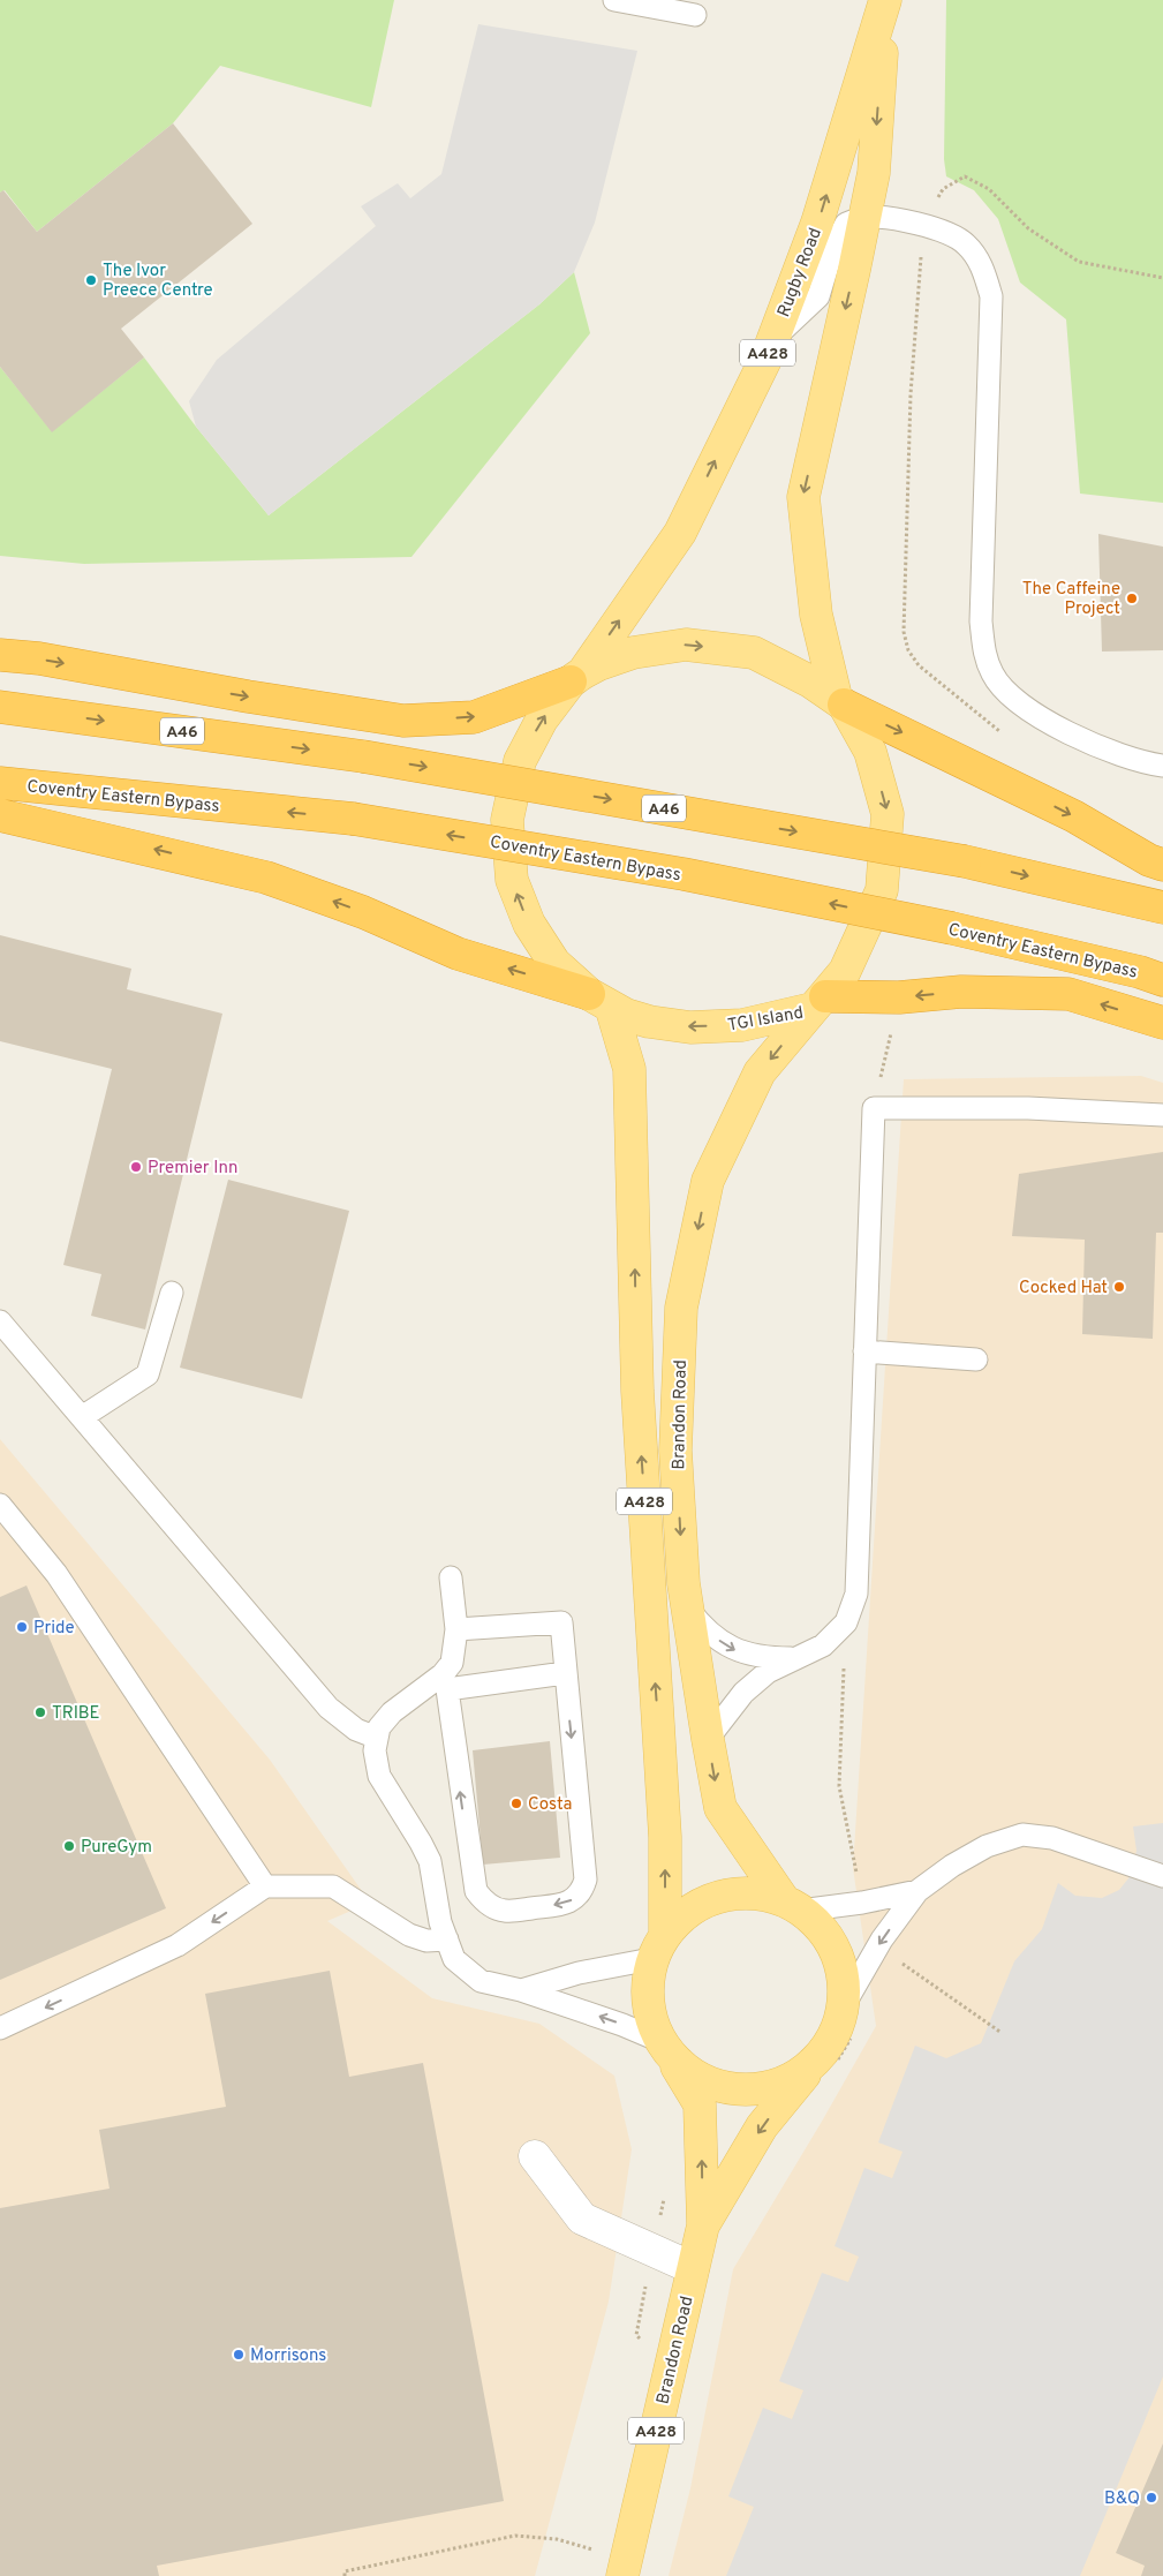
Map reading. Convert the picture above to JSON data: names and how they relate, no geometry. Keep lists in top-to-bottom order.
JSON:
{
  "streets": {
    "highway": ["A46", "Coventry Eastern Bypass"],
    "main road": [
      "Rugby Road",
      "A428",
      "TGI Island",
      "Brandon Road"
    ]
  },
  "crossings": [
    ["Rugby Road", "TGI Island"],
    ["TGI Island", "Brandon Road"]
  ],
  "places": [
    "The Ivor Preece Centre",
    "The Caffeine Project",
    "Premier Inn",
    "Cocked Hat",
    "Pride",
    "TRIBE",
    "Costa",
    "PureGym",
    "Morrisons",
    "B&Q"
  ]
}
